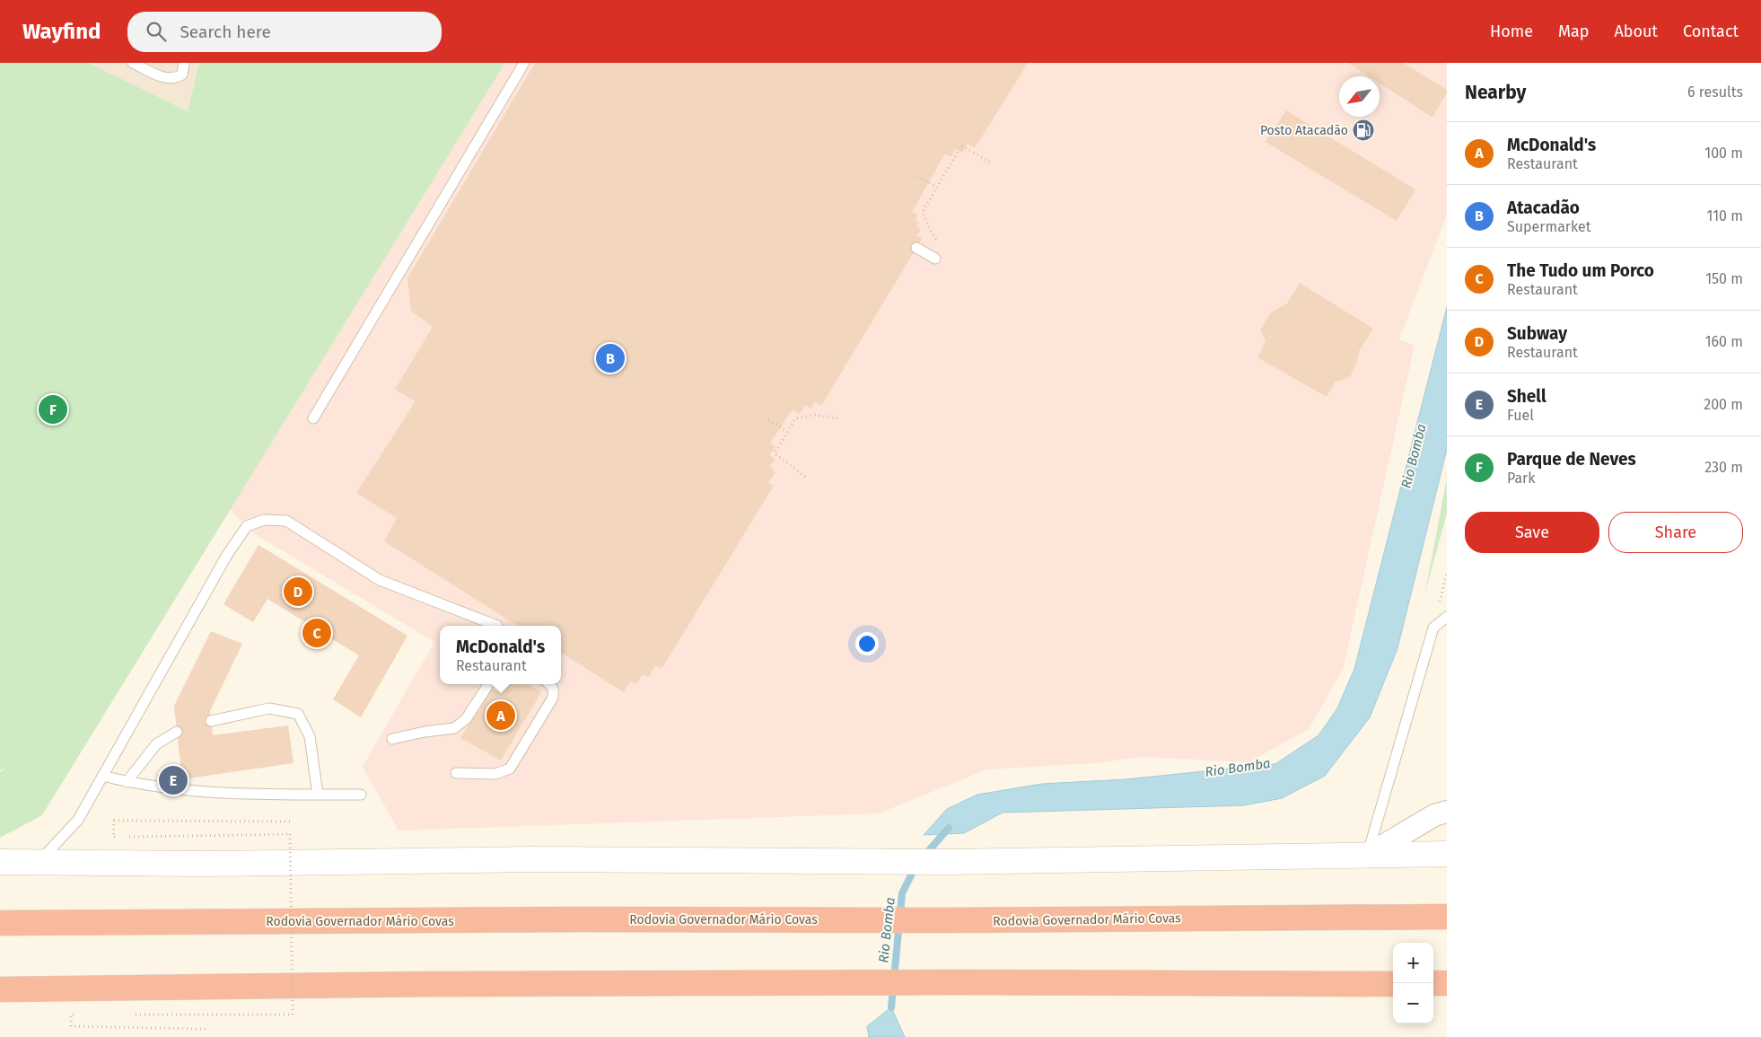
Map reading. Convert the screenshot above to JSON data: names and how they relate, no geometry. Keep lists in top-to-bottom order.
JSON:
{
  "streets": {
    "highway": ["Rodovia Governador Mário Covas"]
  },
  "water": ["Rio Bomba"],
  "places": {
    "fuel station": ["Posto Atacadão"]
  },
  "north": "bottom left",
  "page": {
    "header": "Wayfind",
    "search": "Search here",
    "nav": [
      "Home",
      "Map",
      "About",
      "Contact"
    ],
    "heading": ["Nearby", "6 results"],
    "list": [
      {
        "mark": "A",
        "name": "McDonald's",
        "note": "Restaurant",
        "value": "100 m"
      },
      {
        "mark": "B",
        "name": "Atacadão",
        "note": "Supermarket",
        "value": "110 m"
      },
      {
        "mark": "C",
        "name": "The Tudo um Porco",
        "note": "Restaurant",
        "value": "150 m"
      },
      {
        "mark": "D",
        "name": "Subway",
        "note": "Restaurant",
        "value": "160 m"
      },
      {
        "mark": "E",
        "name": "Shell",
        "note": "Fuel",
        "value": "200 m"
      },
      {
        "mark": "F",
        "name": "Parque de Neves",
        "note": "Park",
        "value": "230 m"
      }
    ],
    "pins": [
      "B",
      "F",
      "D",
      "C",
      "A",
      "E"
    ],
    "buttons": ["Save", "Share"],
    "popup": ["McDonald's", "Restaurant"],
    "map_buttons": ["+", "−"]
  }
}
